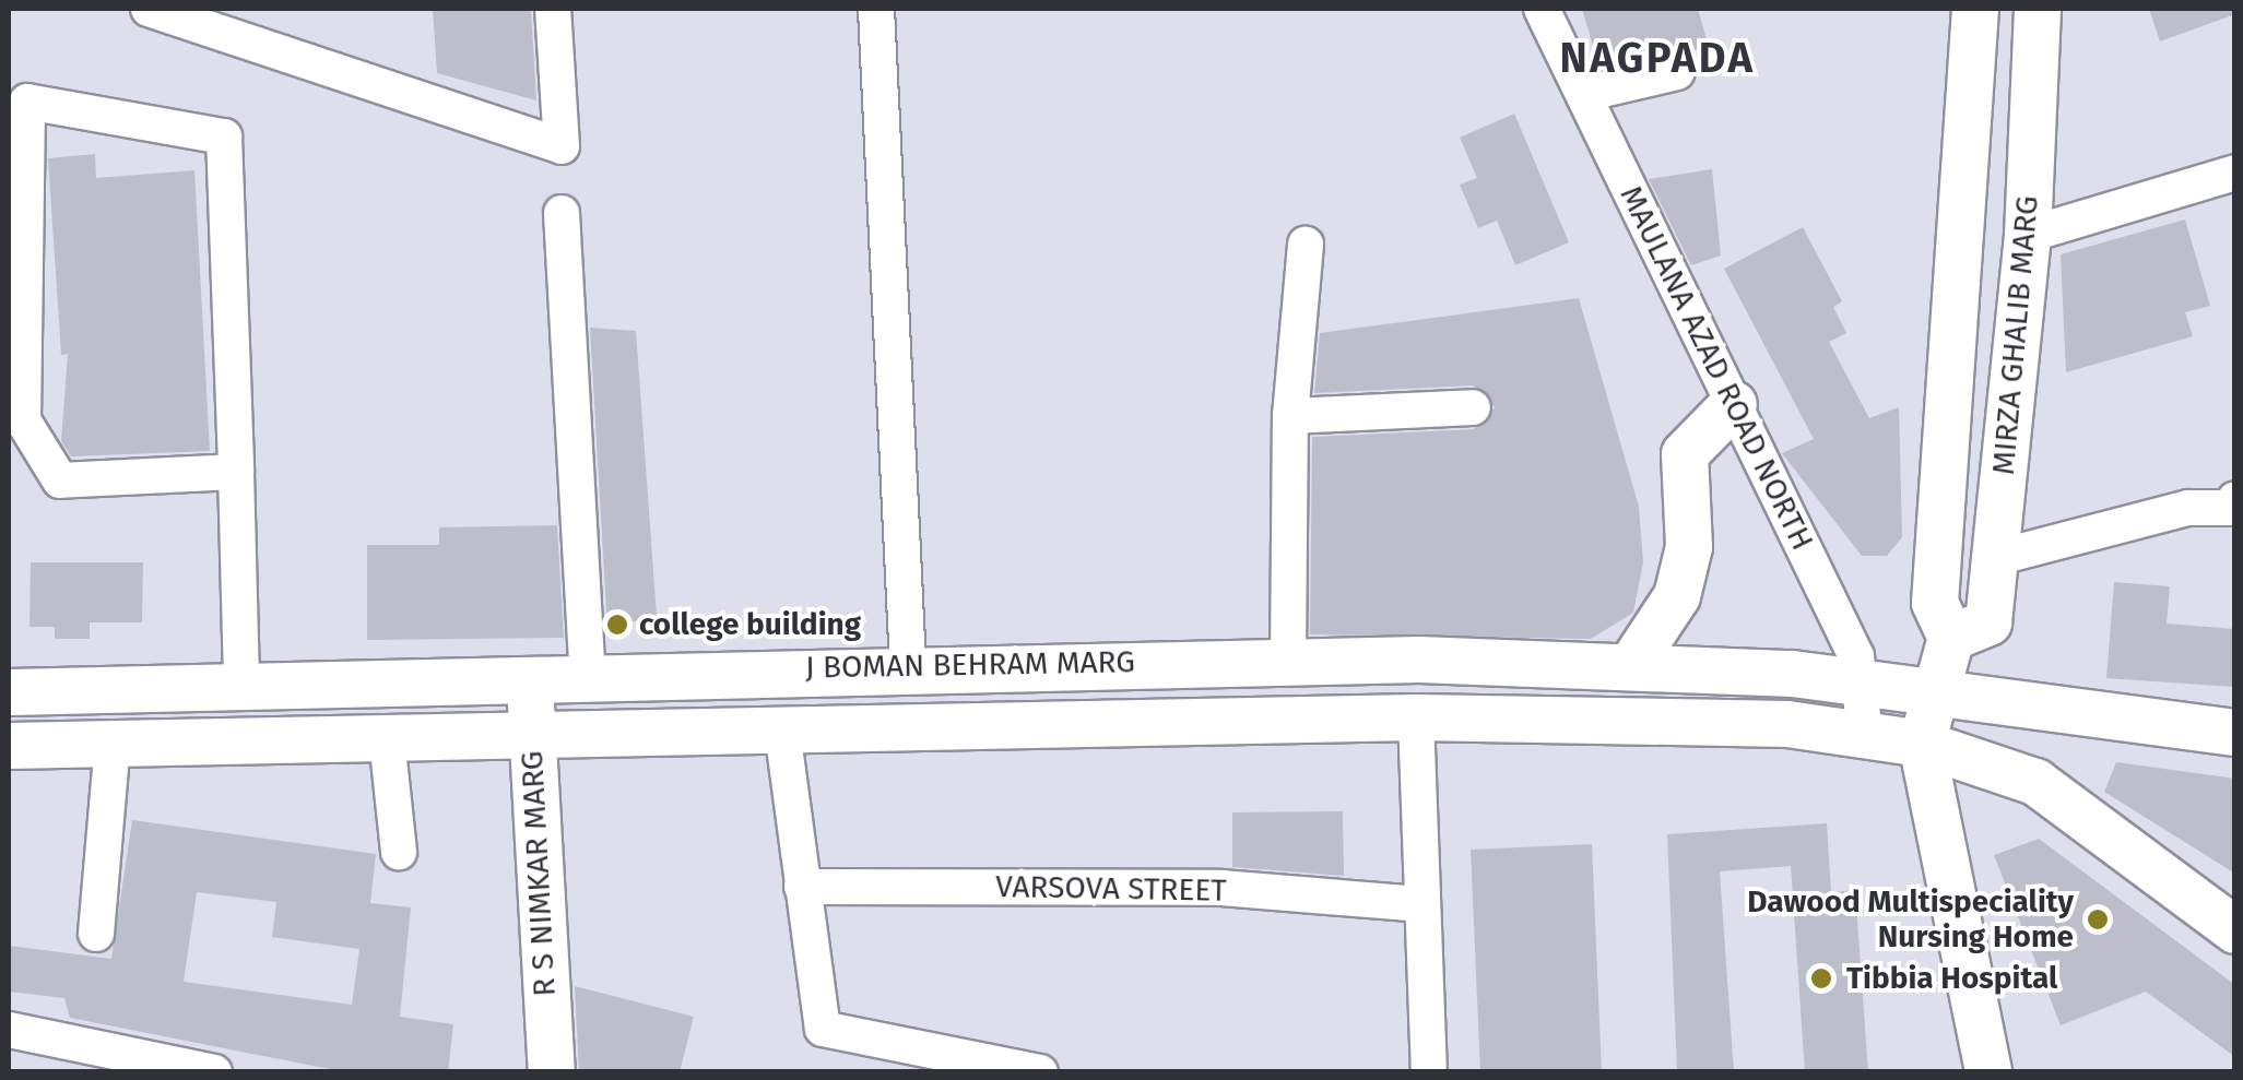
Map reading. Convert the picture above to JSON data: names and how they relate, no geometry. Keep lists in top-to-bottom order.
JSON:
{
  "streets": {
    "main road": ["MIRZA GHALIB MARG", "J BOMAN BEHRAM MARG", "R S NIMKAR MARG"],
    "street": ["MAULANA AZAD ROAD NORTH", "VARSOVA STREET"]
  },
  "crossings": [
    ["MAULANA AZAD ROAD NORTH", "J BOMAN BEHRAM MARG"],
    ["J BOMAN BEHRAM MARG", "R S NIMKAR MARG"]
  ],
  "districts": ["NAGPADA"],
  "places": ["college building", "Dawood Multispeciality Nursing Home", "Tibbia Hospital"]
}
